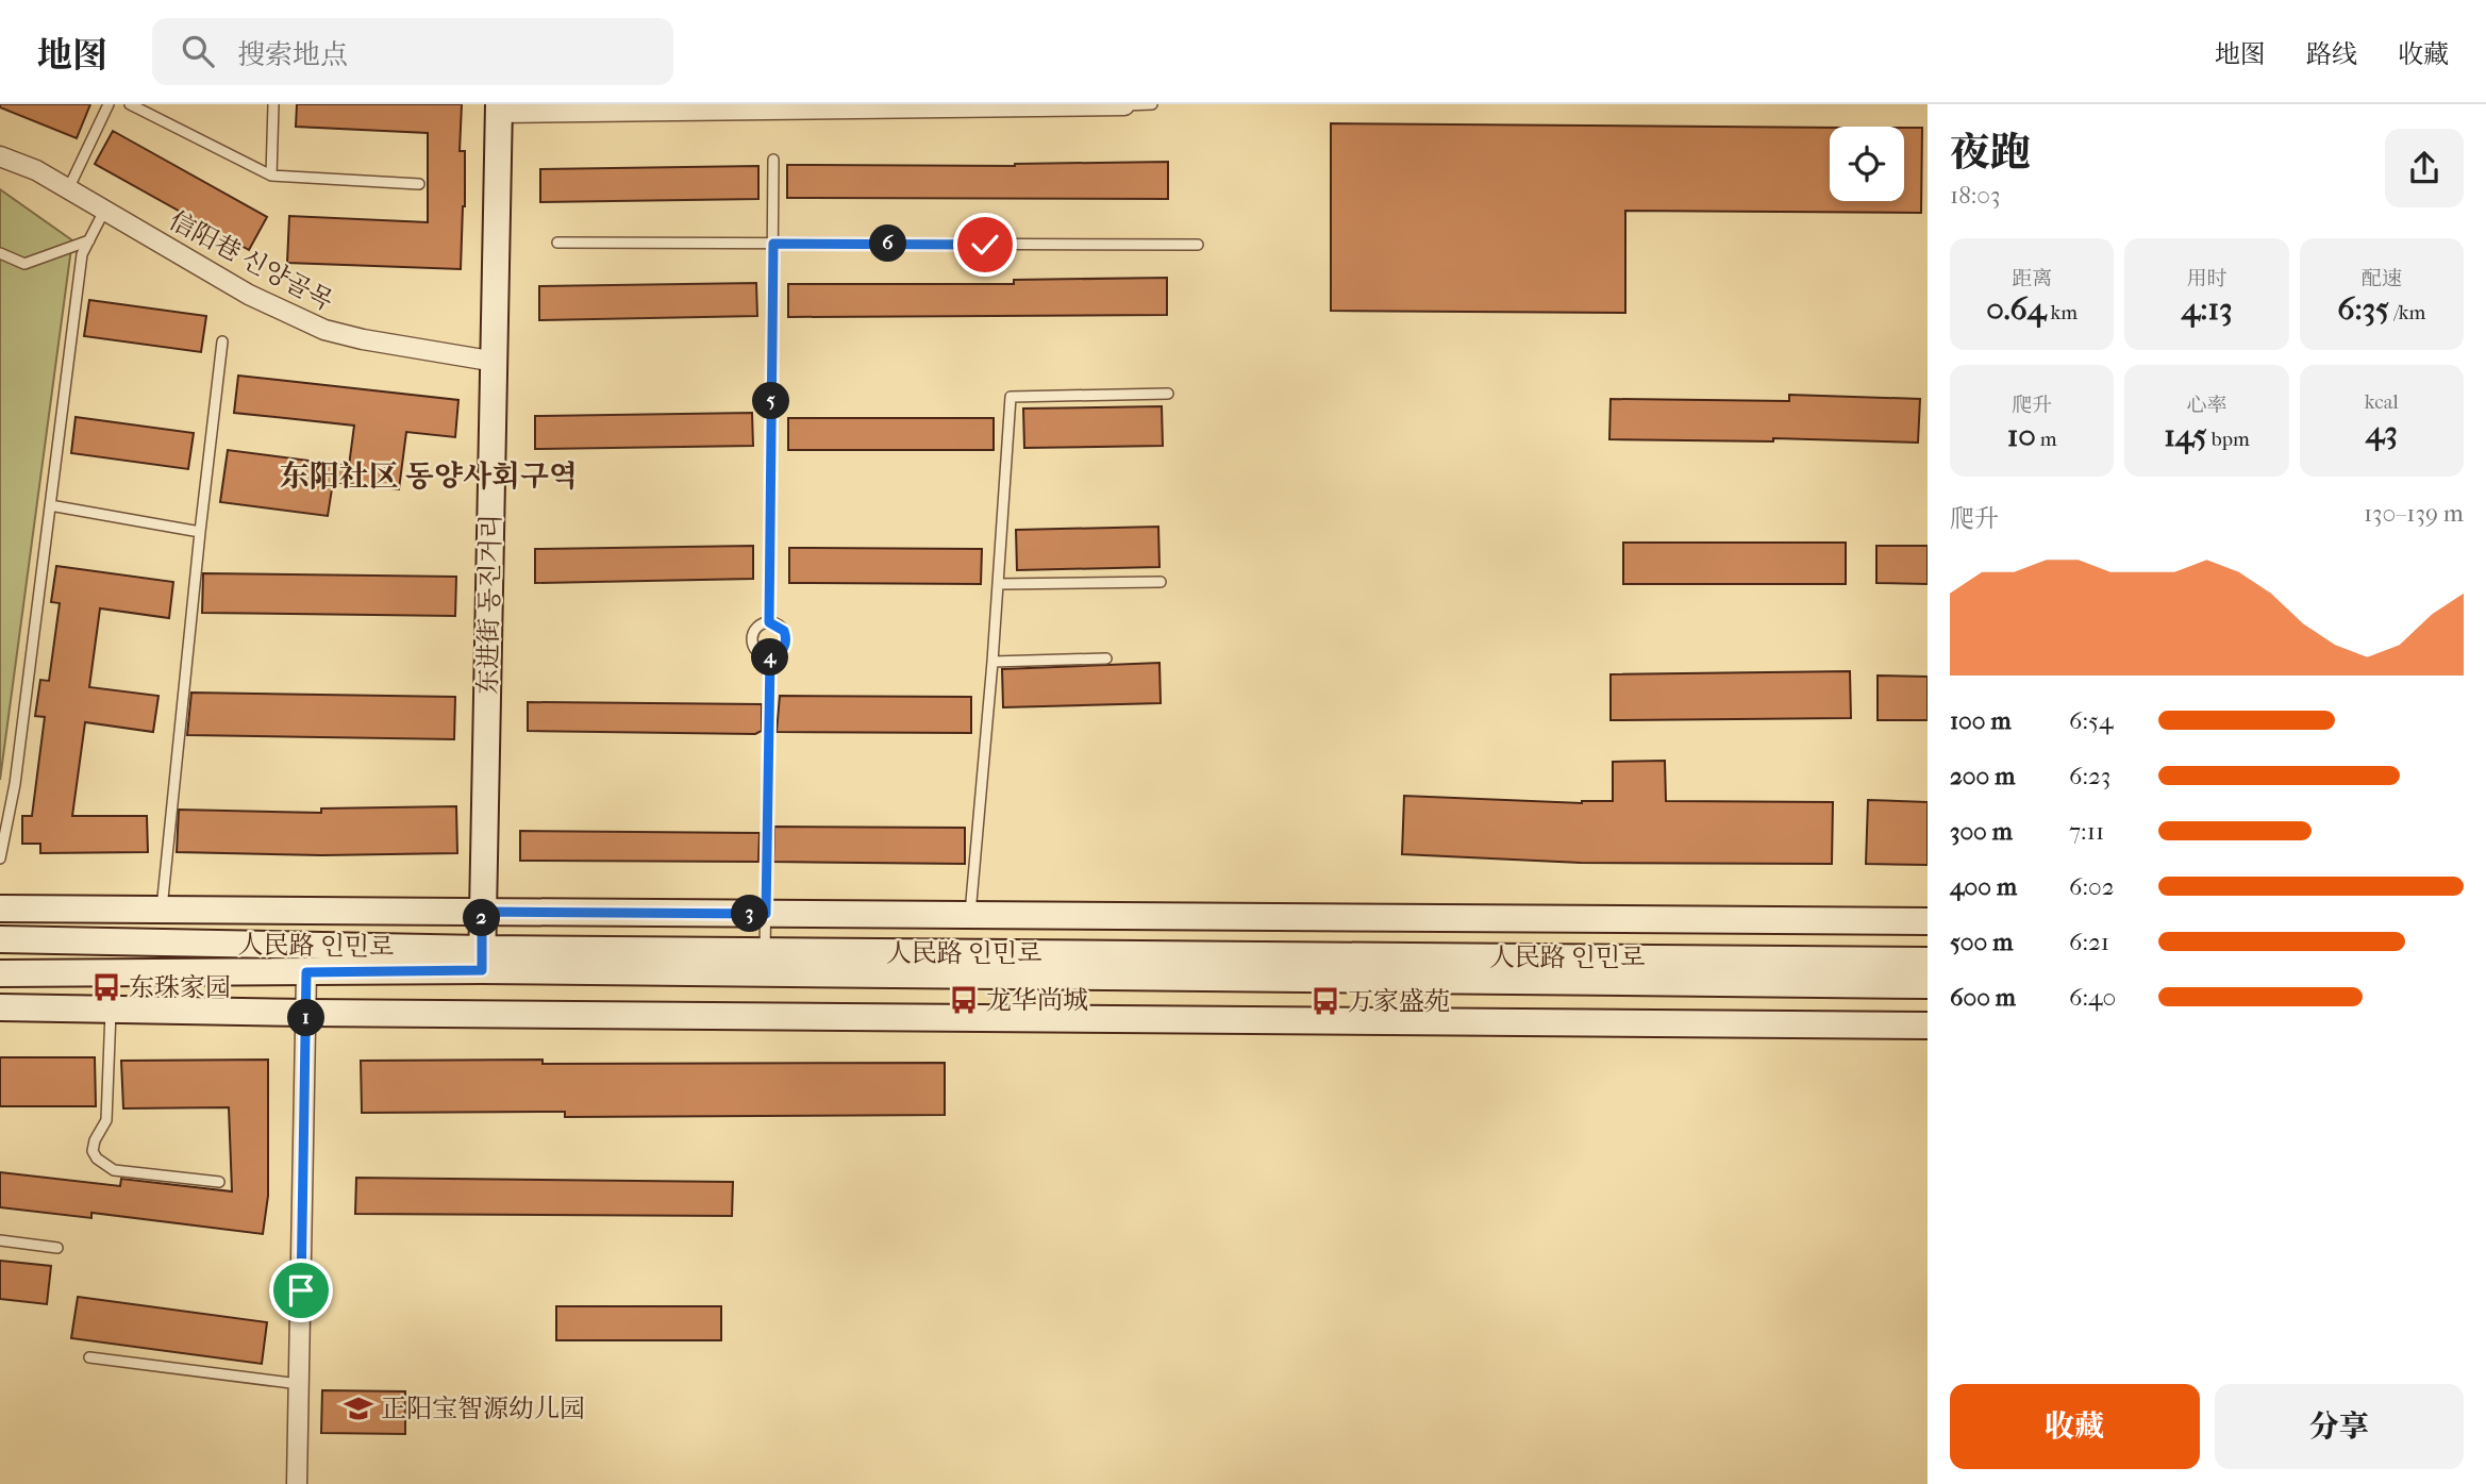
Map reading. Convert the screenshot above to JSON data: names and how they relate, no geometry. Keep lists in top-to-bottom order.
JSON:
{
  "streets": {
    "street": ["信阳巷 신양골목", "东进街 동진거리", "人民路 인민로"]
  },
  "crossings": [
    ["信阳巷 신양골목", "东进街 동진거리"],
    ["东进街 동진거리", "人民路 인민로"]
  ],
  "districts": ["东阳社区 동양사회구역"],
  "places": {
    "bus stop": ["东珠家园", "龙华尚城", "万家盛苑"],
    "school or university": ["正阳宝智源幼儿园"]
  },
  "page": {
    "header": "地图",
    "search": "搜索地点",
    "nav": ["地图", "路线", "收藏"],
    "heading": ["夜跑", "18:03"],
    "pins": [
      "6",
      "5",
      "4",
      "3",
      "2",
      "1"
    ],
    "stats": [
      ["距离", "0.64 km"],
      ["用时", "4:13"],
      ["配速", "6:35 /km"],
      ["爬升", "10 m"],
      ["心率", "145 bpm"],
      ["kcal", "43"]
    ],
    "chart": ["爬升", "130–139 m"],
    "list": [
      {
        "name": "100 m",
        "note": "6:54"
      },
      {
        "name": "200 m",
        "note": "6:23"
      },
      {
        "name": "300 m",
        "note": "7:11"
      },
      {
        "name": "400 m",
        "note": "6:02"
      },
      {
        "name": "500 m",
        "note": "6:21"
      },
      {
        "name": "600 m",
        "note": "6:40"
      }
    ],
    "buttons": ["收藏", "分享"]
  }
}
